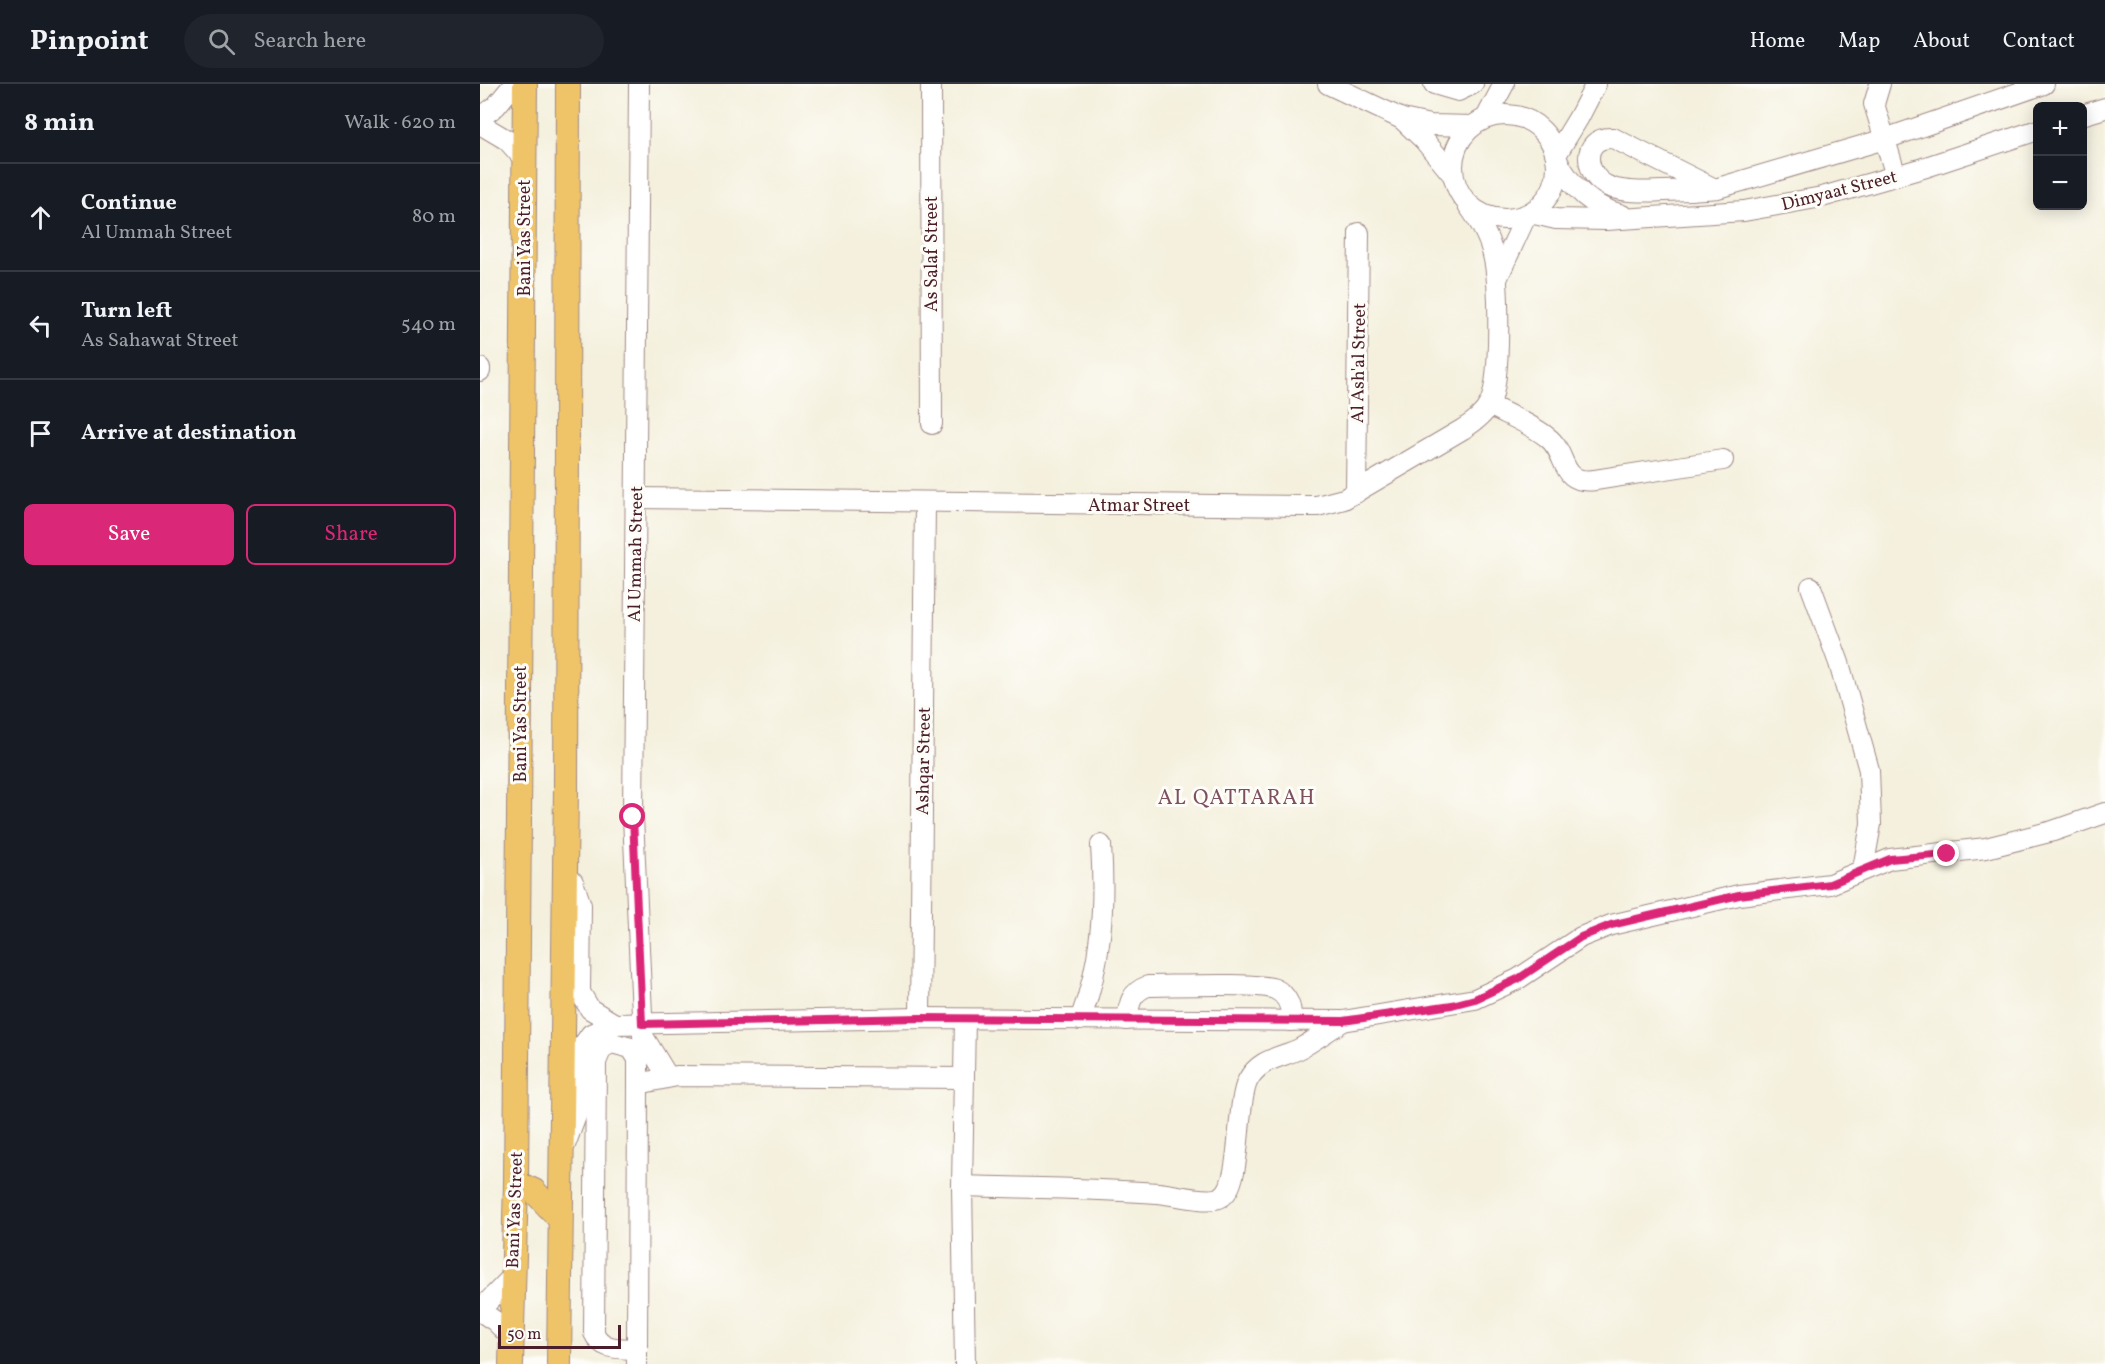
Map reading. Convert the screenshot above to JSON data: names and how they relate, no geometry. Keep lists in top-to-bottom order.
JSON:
{
  "streets": {
    "main road": ["Bani Yas Street"],
    "street": [
      "Dimyaat Street",
      "As Salaf Street",
      "Al Ash'al Street",
      "Atmar Street",
      "Al Ummah Street",
      "Ashqar Street"
    ]
  },
  "crossings": [
    ["Al Ash'al Street", "Atmar Street"],
    ["Atmar Street", "Al Ummah Street"],
    ["Atmar Street", "Ashqar Street"]
  ],
  "districts": ["AL QATTARAH"],
  "scale_bar": "50 m",
  "page": {
    "header": "Pinpoint",
    "search": "Search here",
    "nav": [
      "Home",
      "Map",
      "About",
      "Contact"
    ],
    "heading": ["8 min", "Walk · 620 m"],
    "map_buttons": ["+", "−"],
    "list": [
      ["Continue", "Al Ummah Street", "80 m"],
      ["Turn left", "As Sahawat Street", "540 m"],
      "Arrive at destination"
    ],
    "buttons": ["Save", "Share"],
    "scale": "50 m"
  }
}
